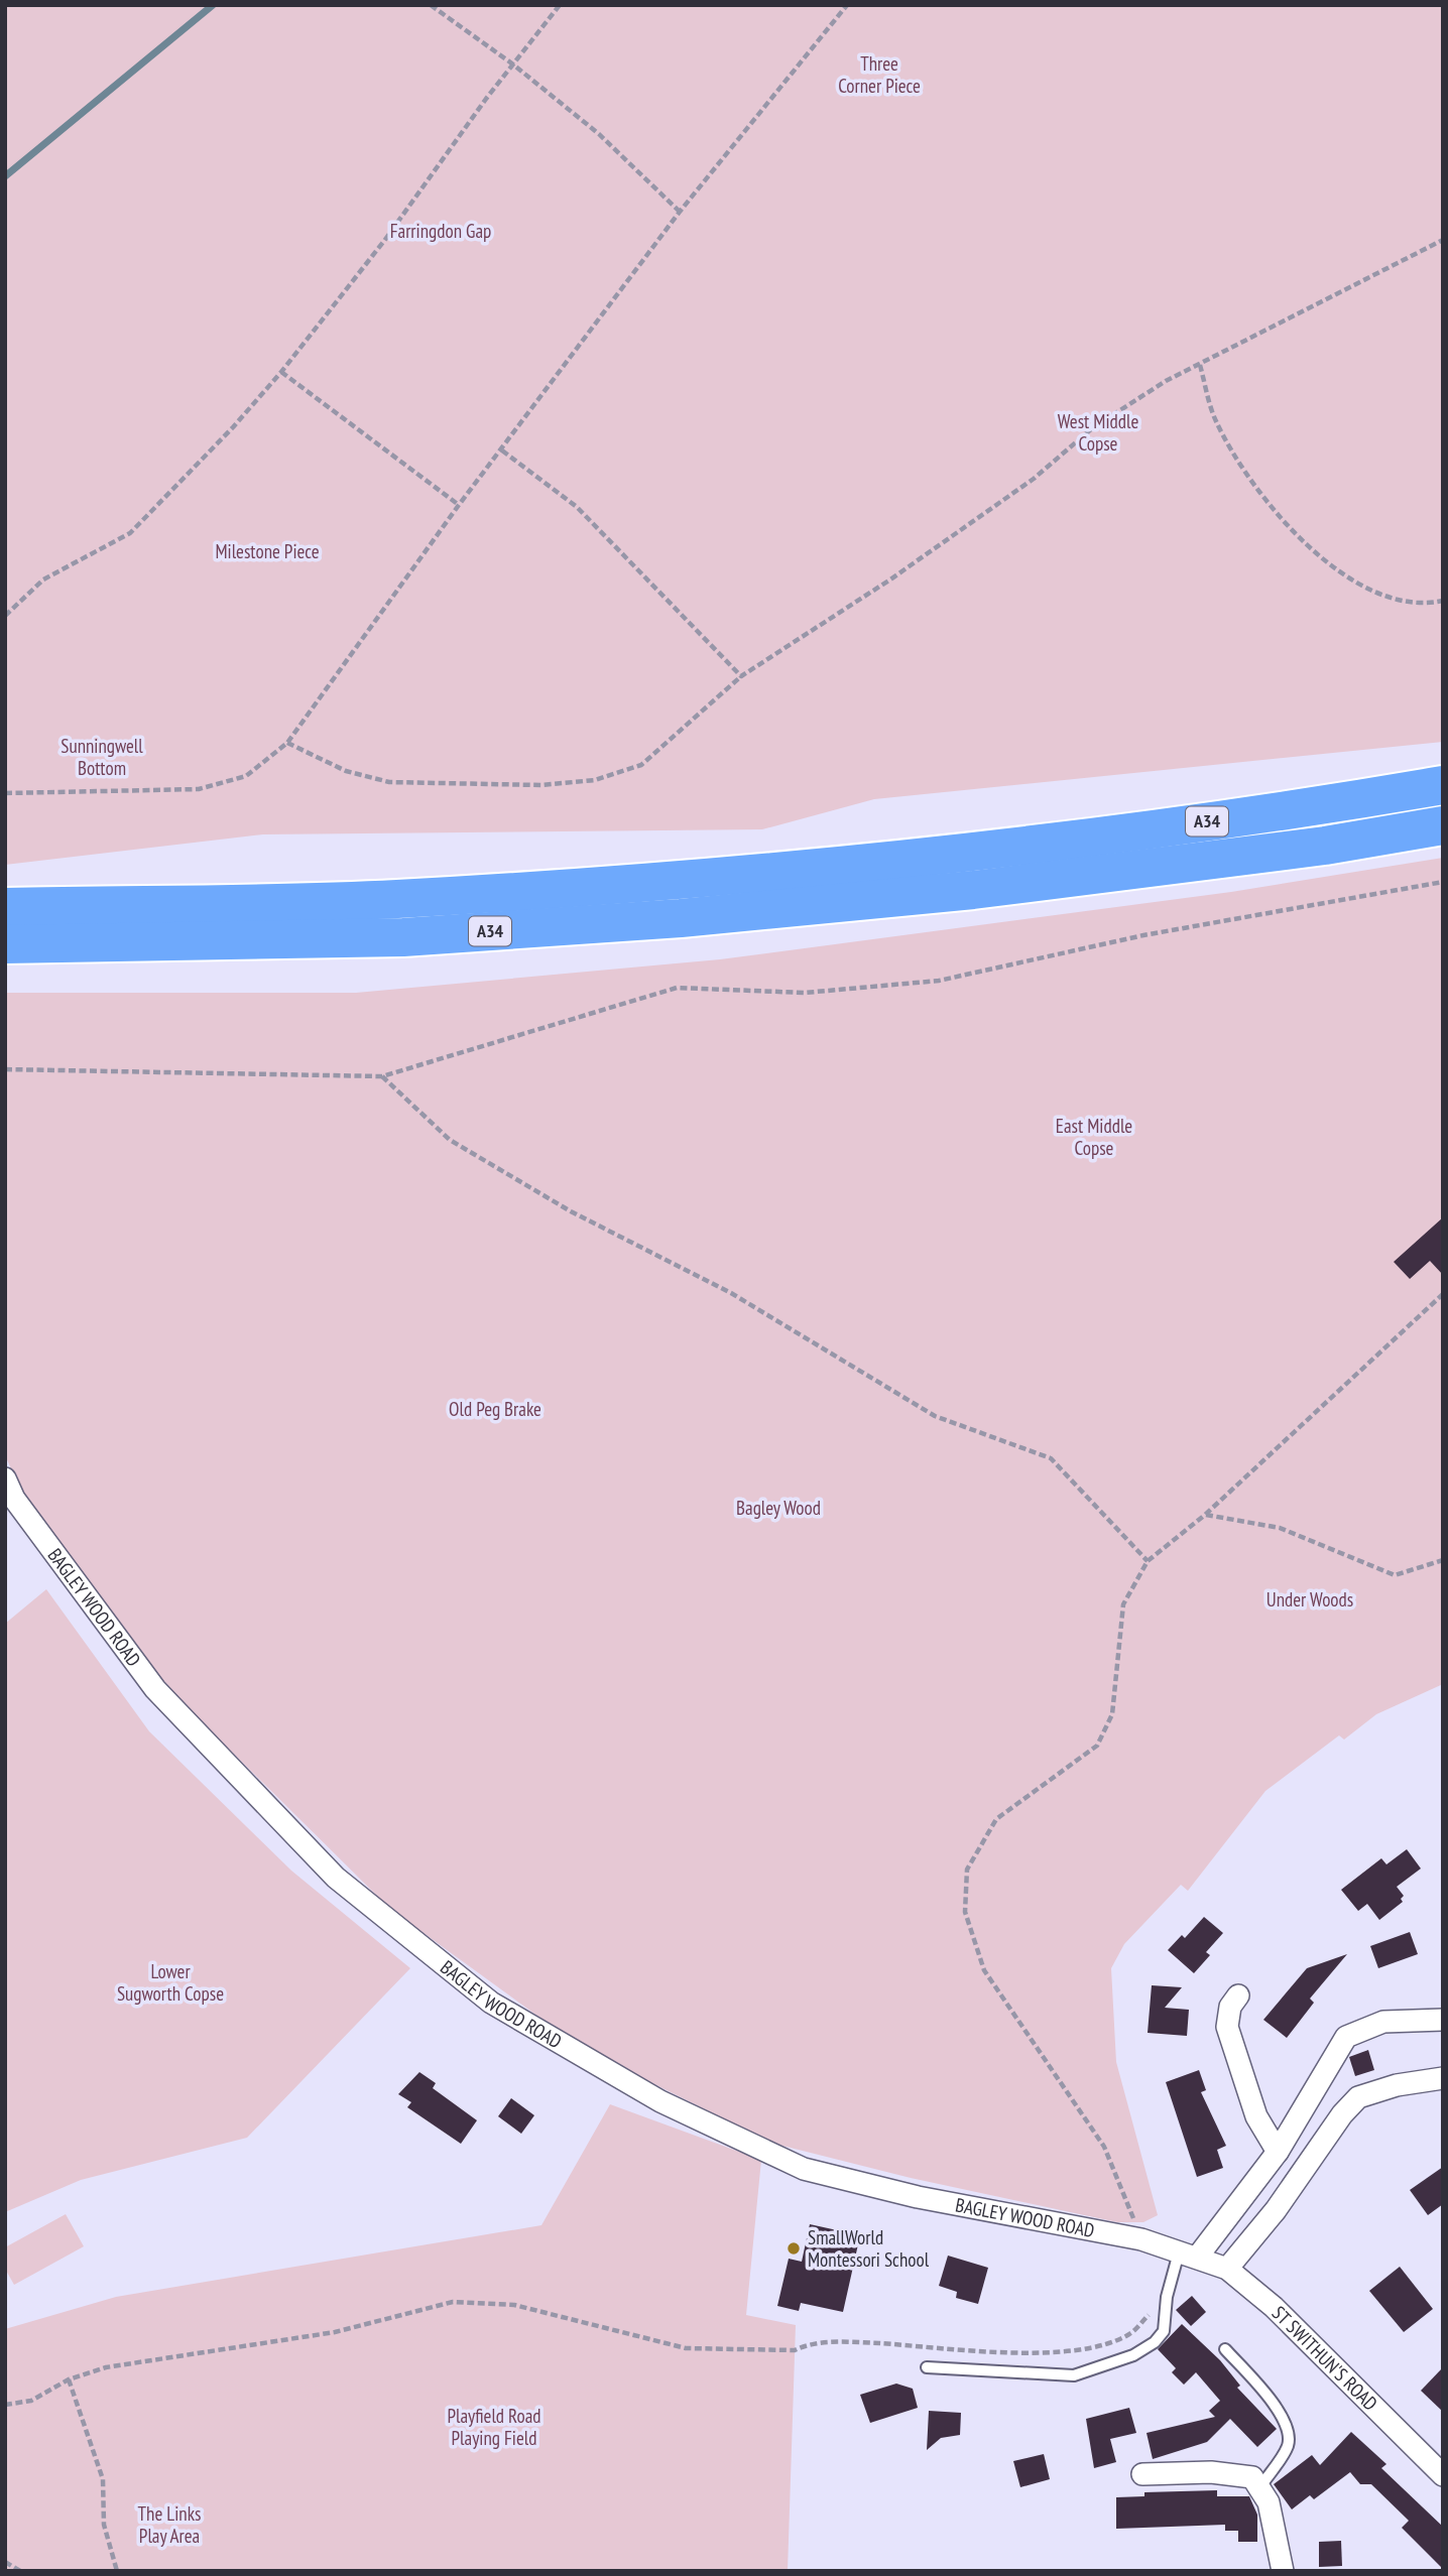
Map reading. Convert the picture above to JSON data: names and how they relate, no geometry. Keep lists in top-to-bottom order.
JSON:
{
  "streets": {
    "highway": ["A34"],
    "street": ["BAGLEY WOOD ROAD", "ST SWITHUN'S ROAD"]
  },
  "crossings": [
    ["BAGLEY WOOD ROAD", "ST SWITHUN'S ROAD"]
  ],
  "parks": [
    "Three Corner Piece",
    "Farringdon Gap",
    "West Middle Copse",
    "Milestone Piece",
    "Sunningwell Bottom",
    "East Middle Copse",
    "Old Peg Brake",
    "Bagley Wood",
    "Under Woods",
    "Lower Sugworth Copse",
    "Playfield Road Playing Field",
    "The Links Play Area"
  ],
  "places": ["SmallWorld Montessori School"]
}
